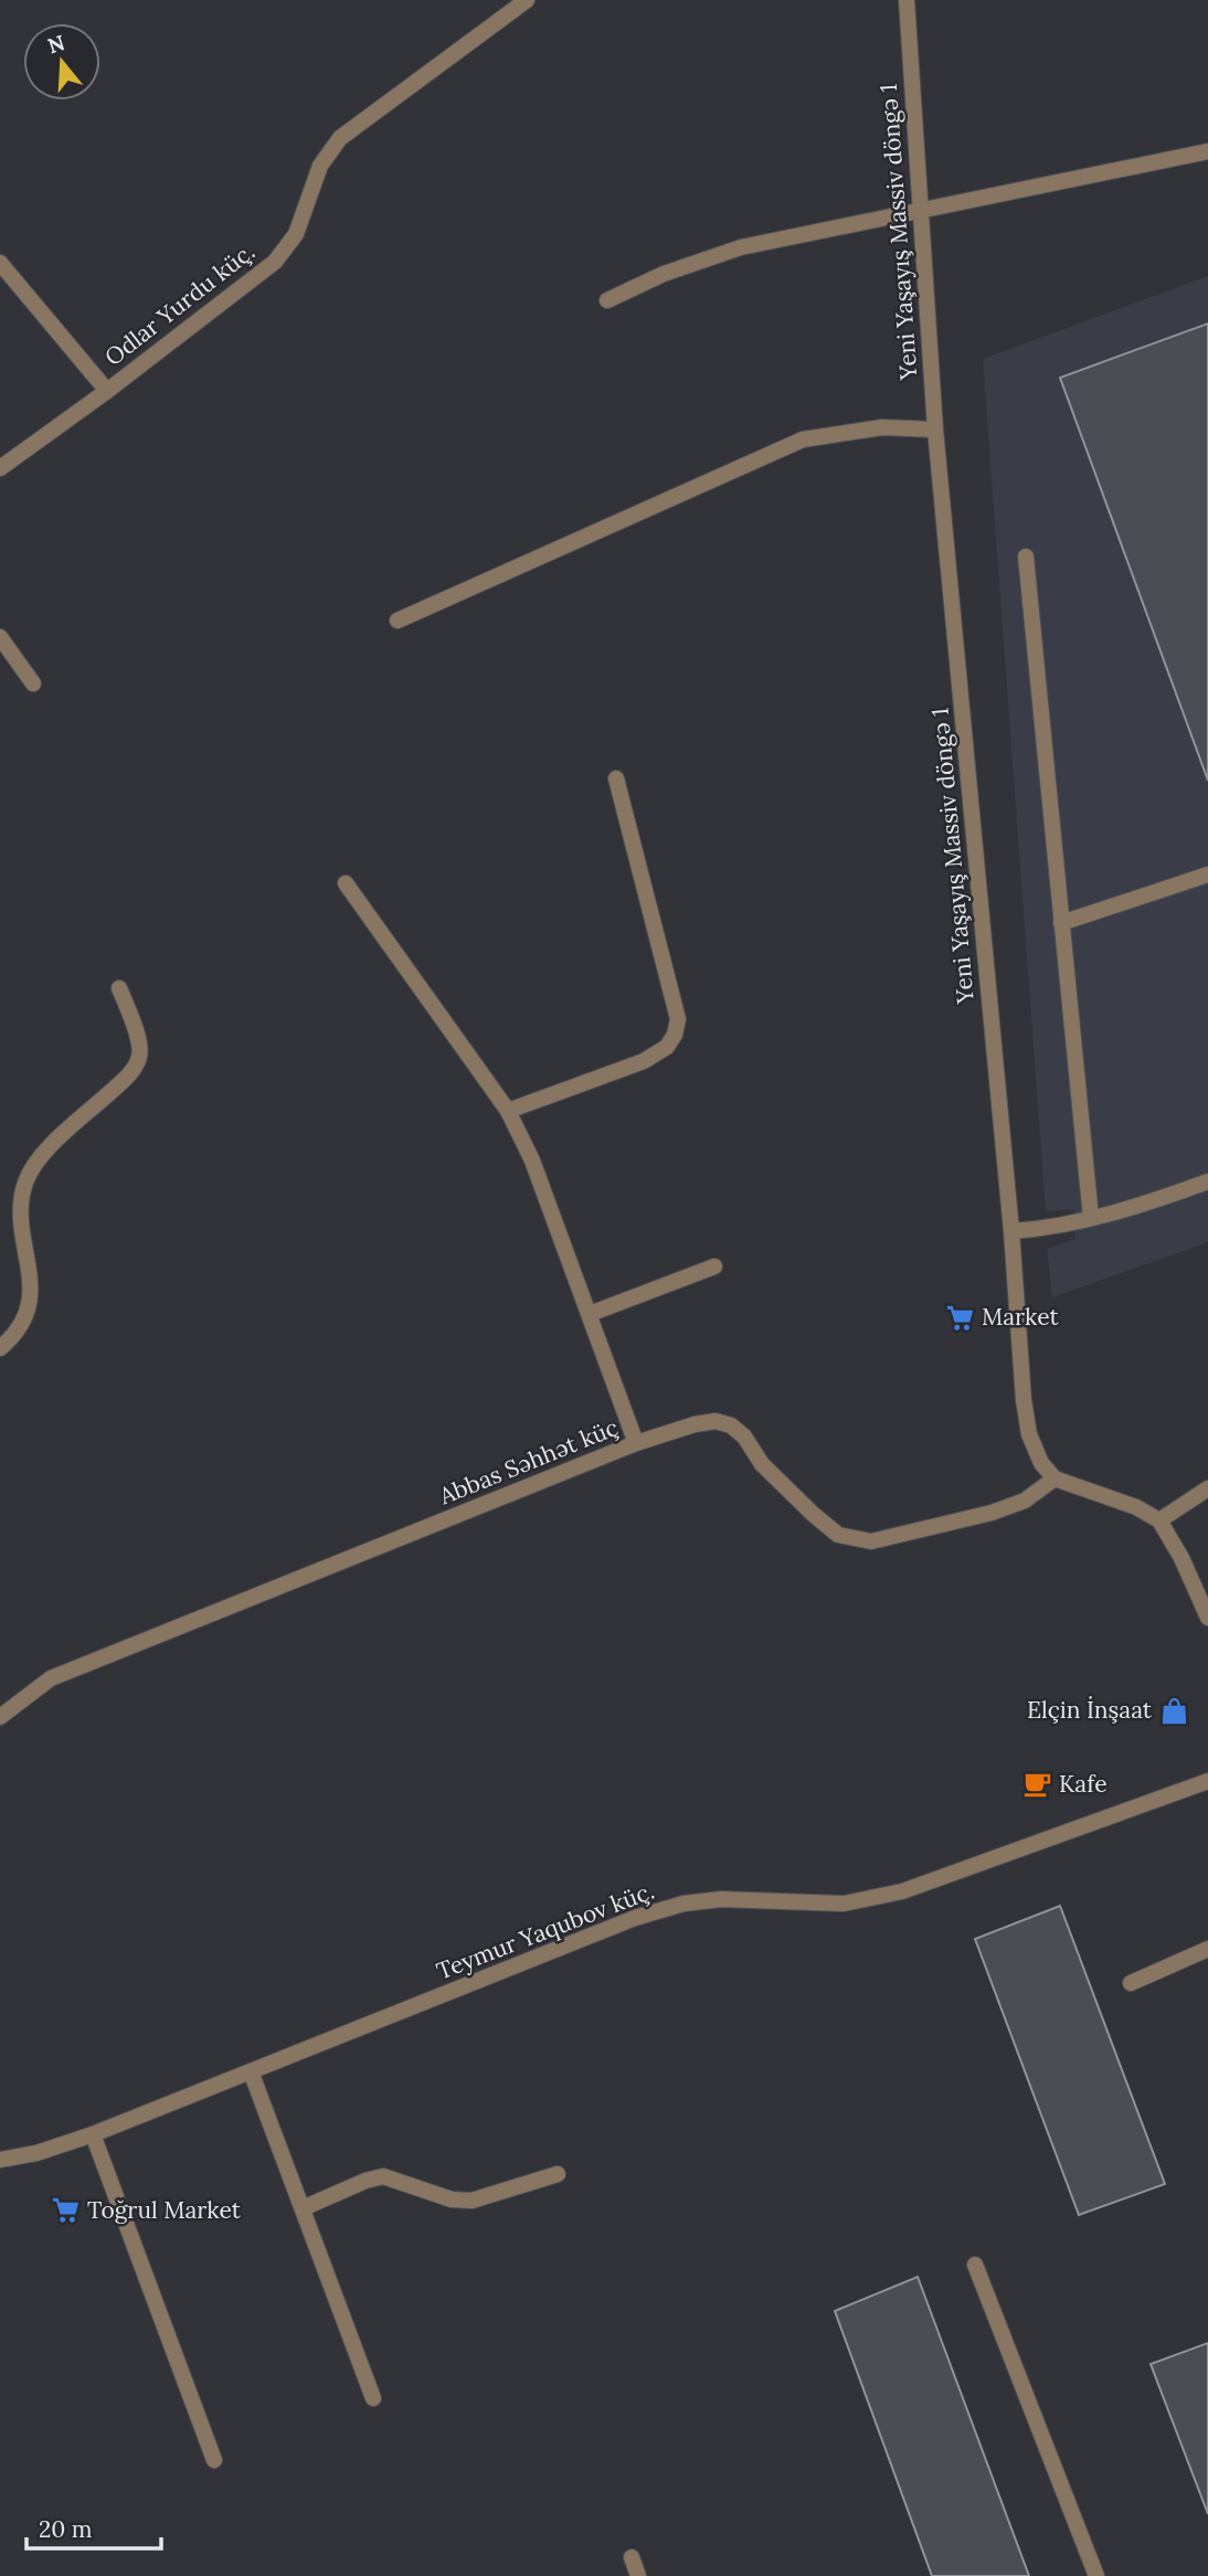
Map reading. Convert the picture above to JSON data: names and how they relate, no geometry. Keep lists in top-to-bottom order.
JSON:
{
  "streets": {
    "street": [
      "Yeni Yaşayış Massiv döngə 1",
      "Odlar Yurdu küç.",
      "Abbas Səhhət küç",
      "Teymur Yaqubov küç."
    ]
  },
  "crossings": [
    ["Yeni Yaşayış Massiv döngə 1", "Abbas Səhhət küç"]
  ],
  "places": {
    "supermarket": ["Market", "Toğrul Market"],
    "shop": ["Elçin İnşaat"],
    "cafe": ["Kafe"]
  },
  "scale_bar": "20 m",
  "north": "top"
}
